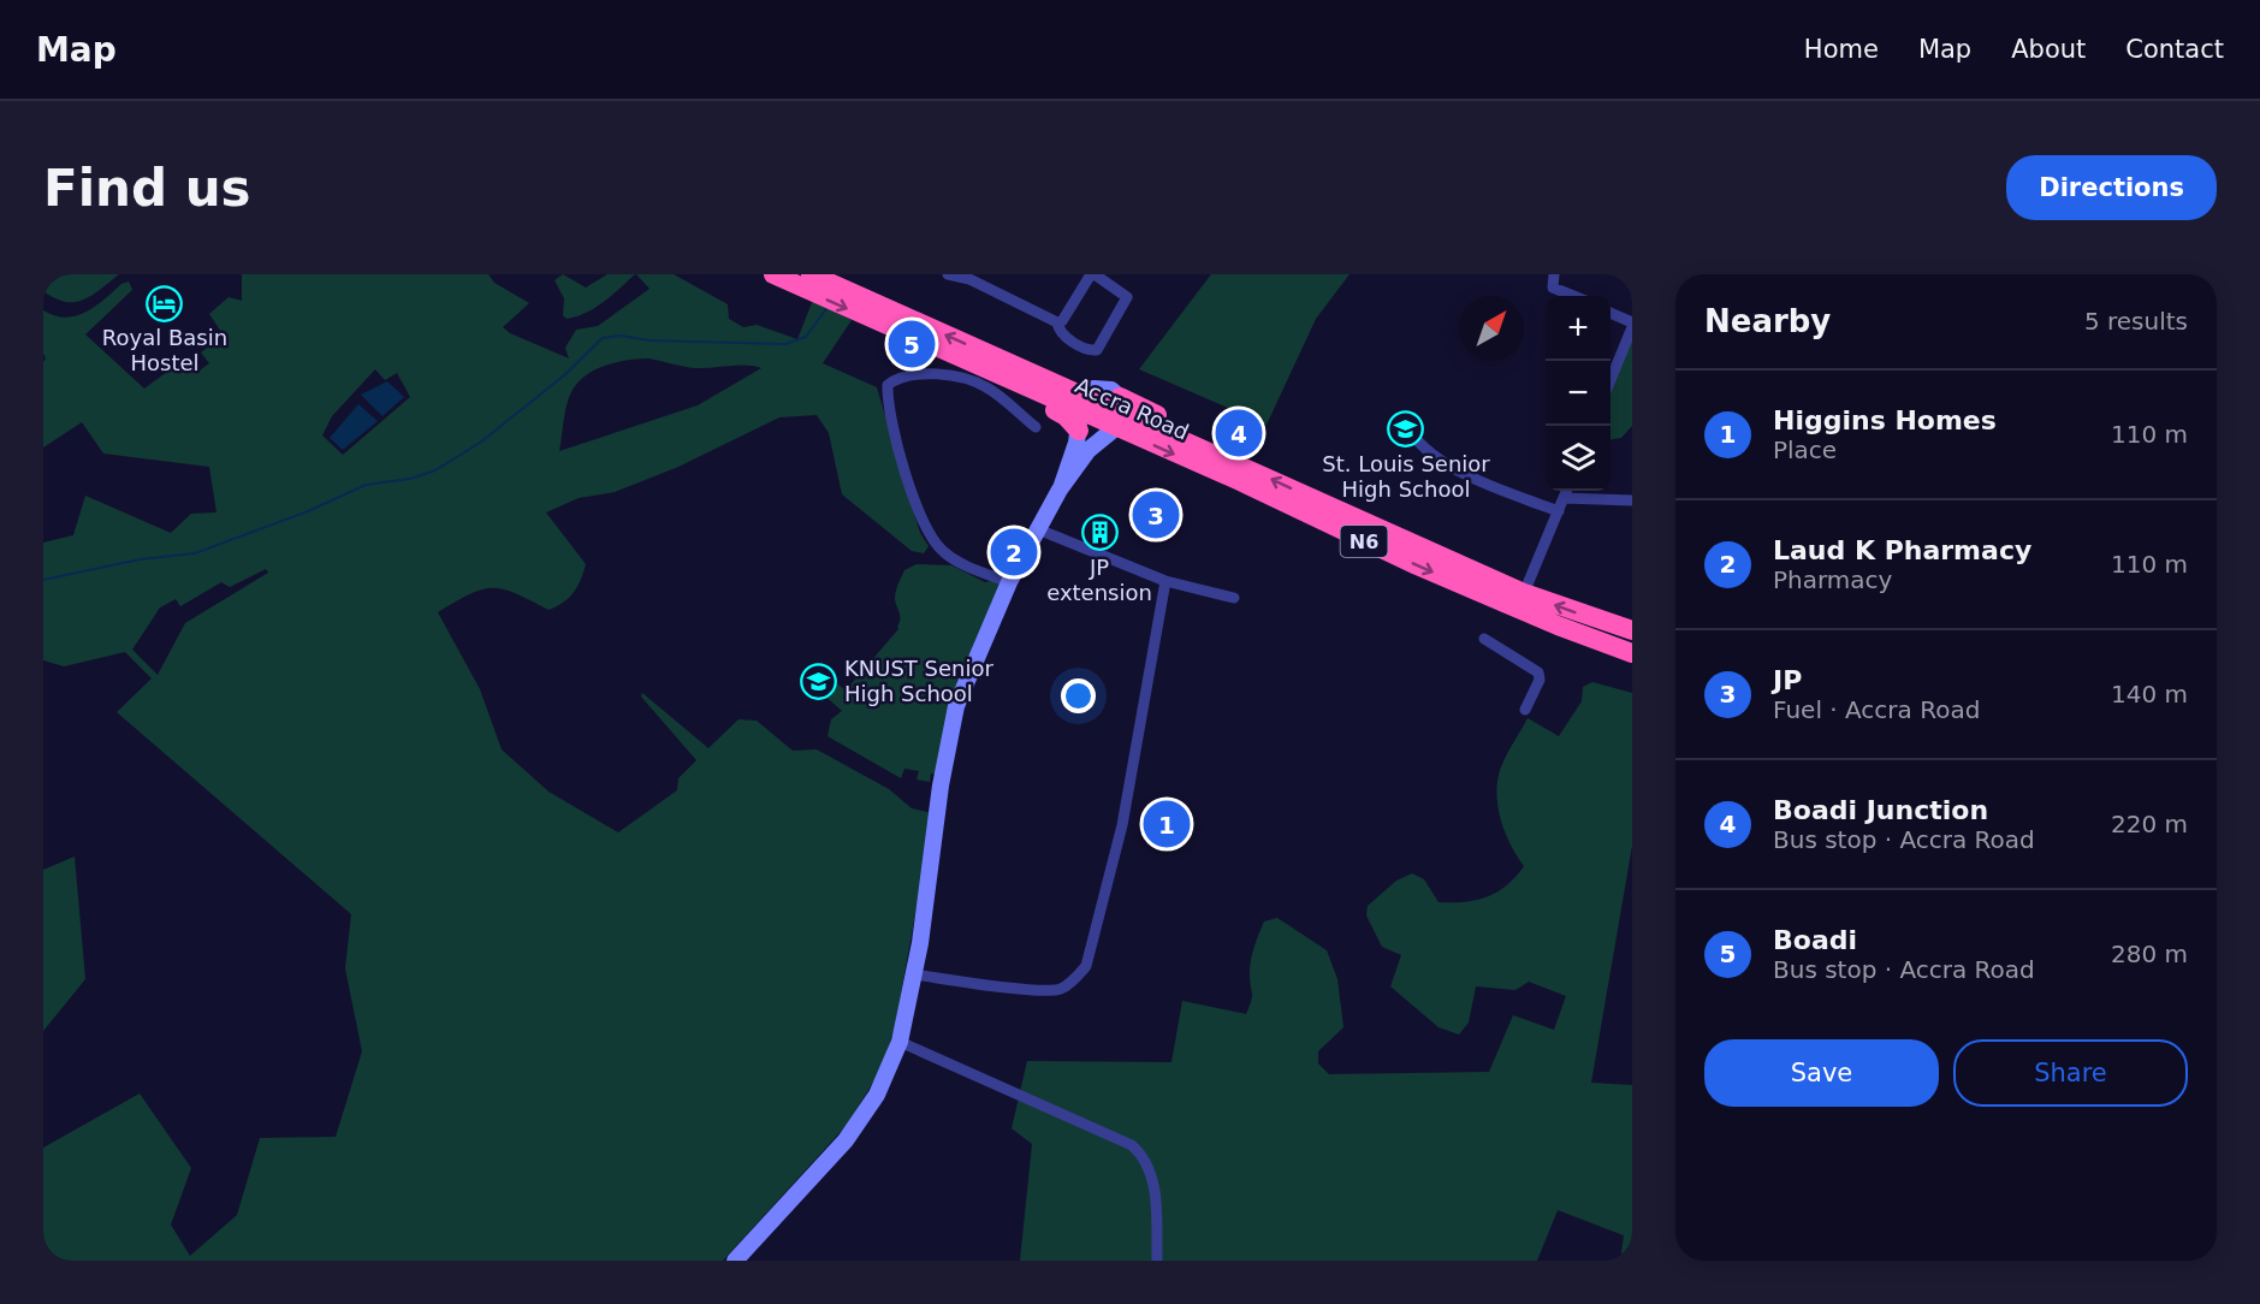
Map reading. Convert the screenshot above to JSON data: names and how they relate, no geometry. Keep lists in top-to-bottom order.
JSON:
{
  "streets": {
    "highway": ["Accra Road", "N6"]
  },
  "places": {
    "hotel": ["Royal Basin Hostel"],
    "school or university": ["St. Louis Senior High School", "KNUST Senior High School"],
    "building": ["JP extension"]
  },
  "north": "top right",
  "page": {
    "header": "Map",
    "nav": [
      "Home",
      "Map",
      "About",
      "Contact"
    ],
    "buttons": [
      "Directions",
      ["Save", "Share"]
    ],
    "title": "Find us",
    "heading": ["Nearby", "5 results"],
    "map_buttons": ["+", "−"],
    "pins": [
      "5",
      "4",
      "3",
      "2",
      "1"
    ],
    "list": [
      {
        "mark": "1",
        "name": "Higgins Homes",
        "note": "Place",
        "value": "110 m"
      },
      {
        "mark": "2",
        "name": "Laud K Pharmacy",
        "note": "Pharmacy",
        "value": "110 m"
      },
      {
        "mark": "3",
        "name": "JP",
        "note": "Fuel · Accra Road",
        "value": "140 m"
      },
      {
        "mark": "4",
        "name": "Boadi Junction",
        "note": "Bus stop · Accra Road",
        "value": "220 m"
      },
      {
        "mark": "5",
        "name": "Boadi",
        "note": "Bus stop · Accra Road",
        "value": "280 m"
      }
    ]
  }
}
